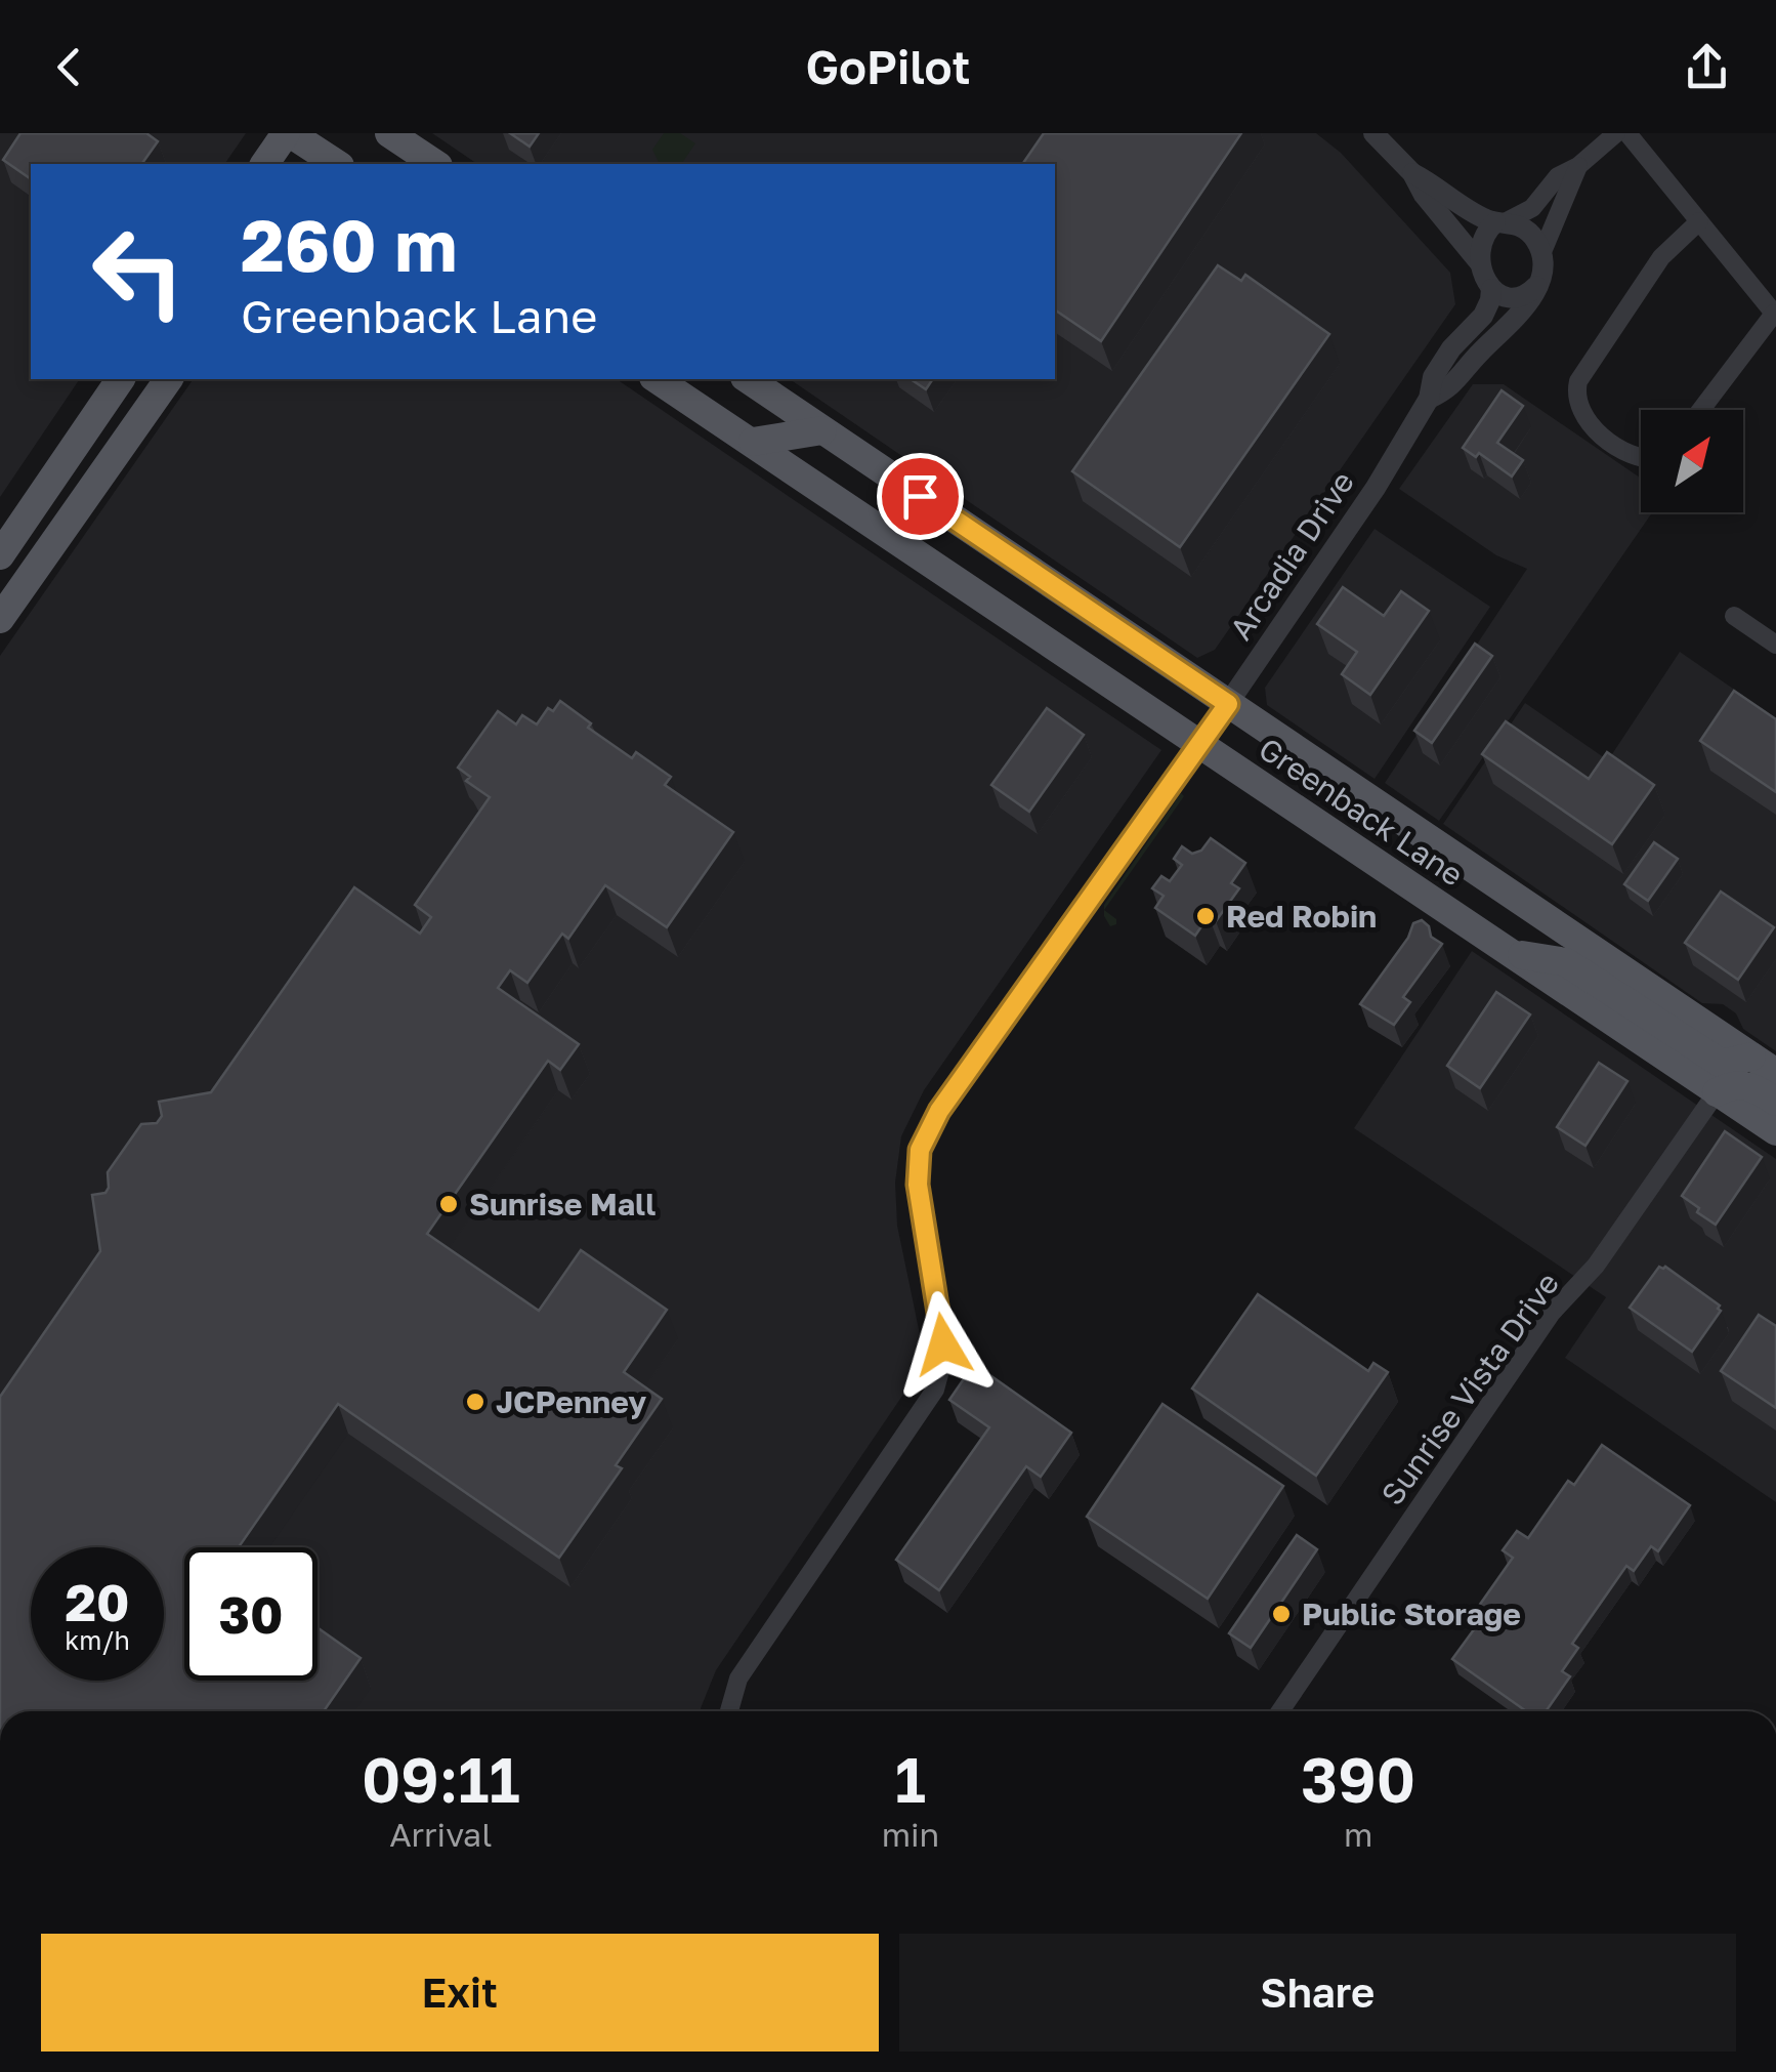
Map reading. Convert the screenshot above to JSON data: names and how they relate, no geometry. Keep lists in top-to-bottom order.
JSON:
{
  "streets": {
    "main road": ["Greenback Lane"],
    "street": ["Arcadia Drive", "Sunrise Vista Drive"]
  },
  "crossings": [
    ["Arcadia Drive", "Greenback Lane"],
    ["Greenback Lane", "Sunrise Vista Drive"]
  ],
  "places": [
    "Red Robin",
    "Sunrise Mall",
    "JCPenney",
    "Public Storage"
  ],
  "north": "top right",
  "page": {
    "header": "GoPilot",
    "turn": ["260 m", "Greenback Lane"],
    "speed": "20 km/h",
    "limit": "30",
    "eta": [
      "09:11",
      "Arrival",
      "1",
      "min",
      "390",
      "m"
    ],
    "buttons": ["Exit", "Share"]
  }
}
